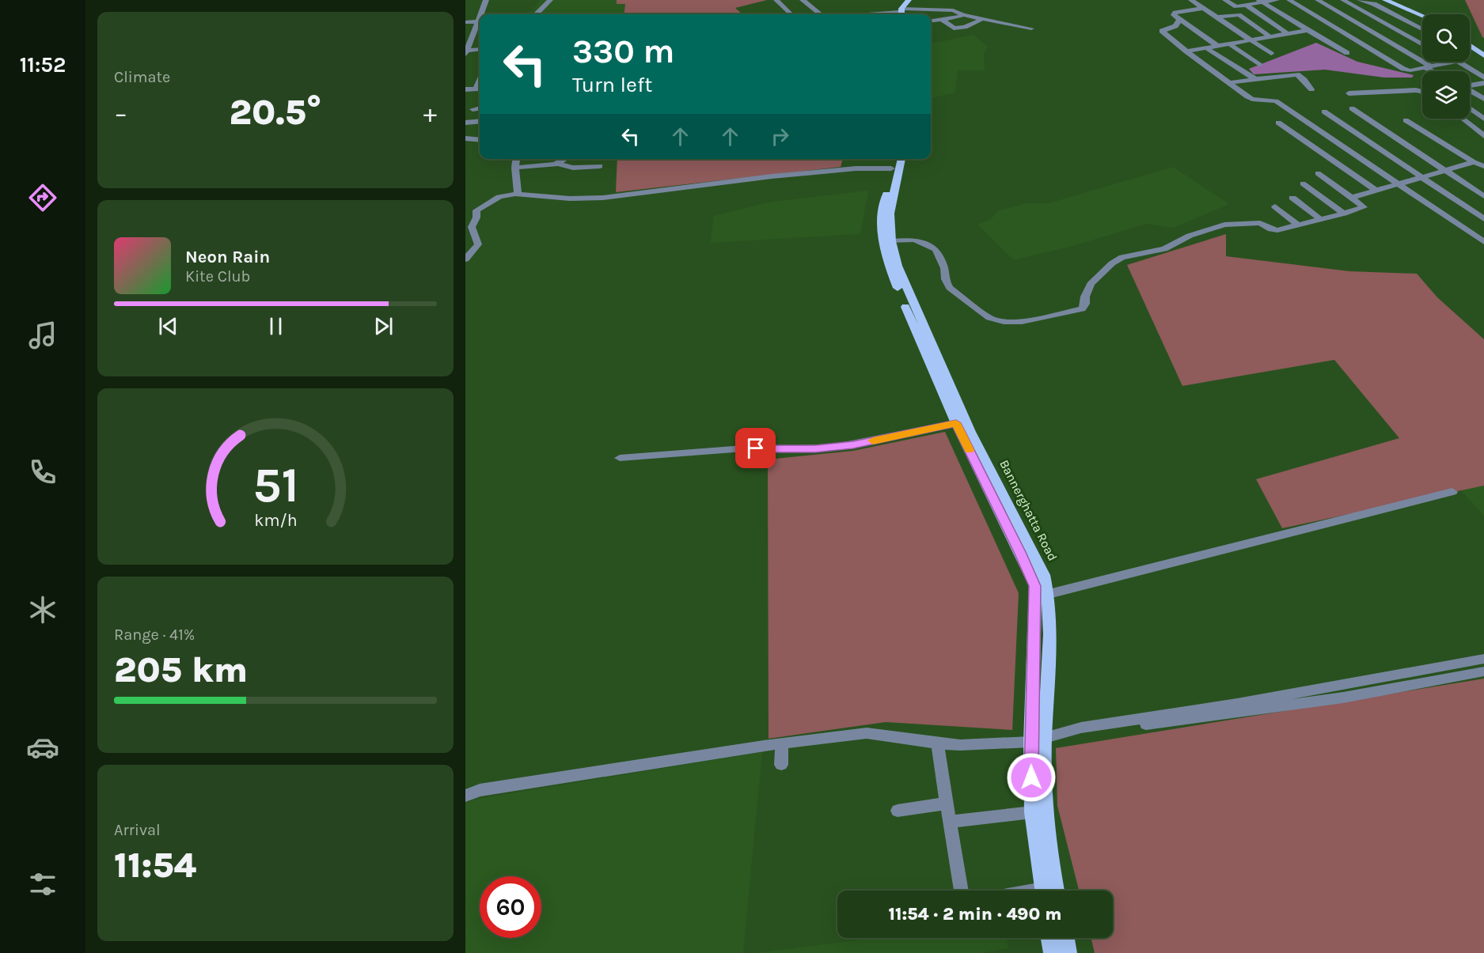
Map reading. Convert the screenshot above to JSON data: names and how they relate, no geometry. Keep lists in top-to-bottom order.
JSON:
{
  "streets": {
    "main road": ["Bannerghatta Road"]
  },
  "page": {
    "tabs": "11:52",
    "tile": [
      "Climate",
      ["Range · 41%", "205 km"],
      ["Arrival", "11:54"]
    ],
    "turn": ["330 m", "Turn left"],
    "heat": ["−", "20.5°", "+"],
    "song": ["Neon Rain", "Kite Club"],
    "limit": "60",
    "trip": "11:54 · 2 min · 490 m",
    "gauge": ["51", "km/h"]
  }
}
